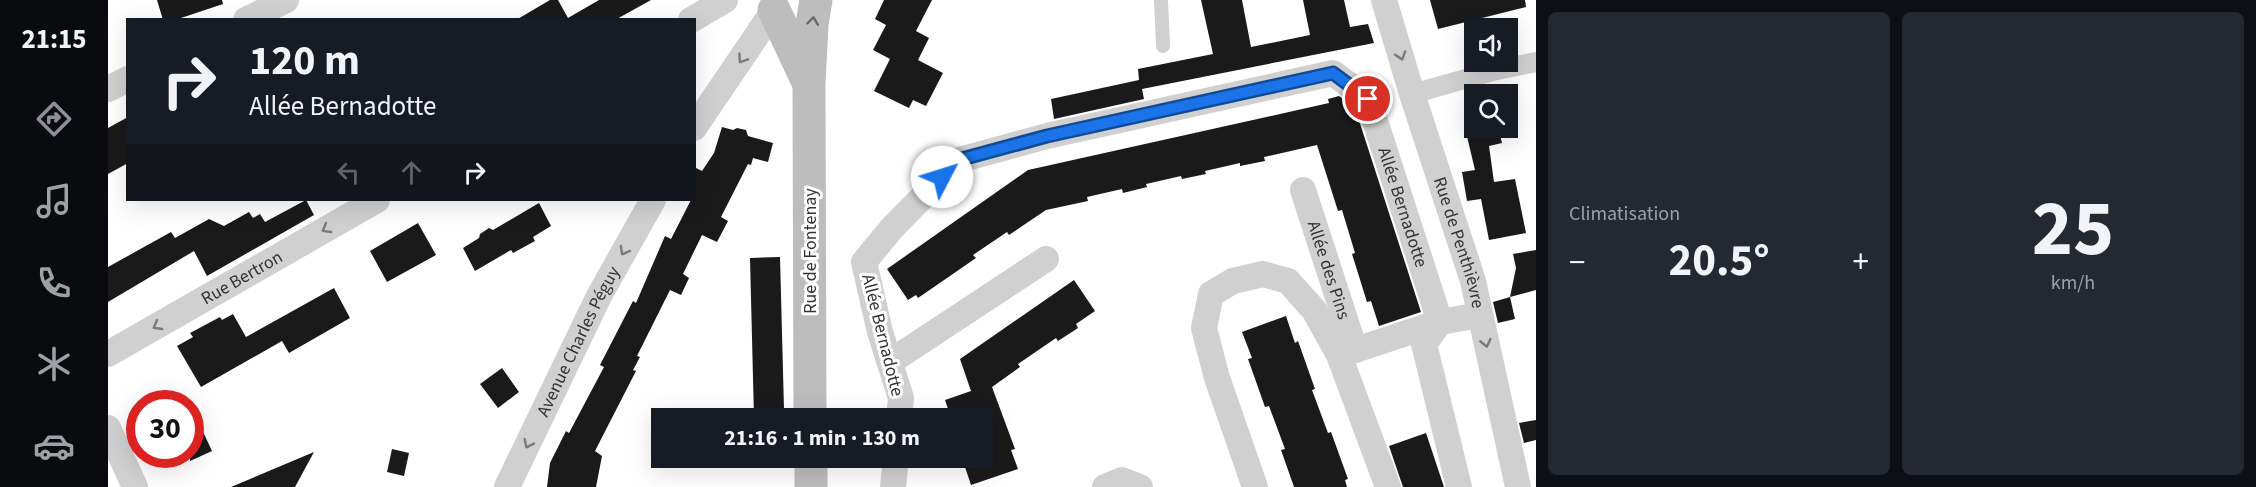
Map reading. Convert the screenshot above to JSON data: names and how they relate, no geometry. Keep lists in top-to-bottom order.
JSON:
{
  "streets": {
    "main road": ["Rue de Fontenay"],
    "street": [
      "Allée Bernadotte",
      "Rue de Penthièvre",
      "Allée des Pins",
      "Rue Bertron",
      "Avenue Charles Péguy"
    ]
  },
  "one_way": ["Rue Bertron", "Avenue Charles Péguy"],
  "page": {
    "tabs": "21:15",
    "tile": [
      "Climatisation",
      ["25", "km/h"]
    ],
    "turn": ["120 m", "Allée Bernadotte"],
    "heat": ["−", "20.5°", "+"],
    "limit": "30",
    "trip": "21:16 · 1 min · 130 m"
  }
}
